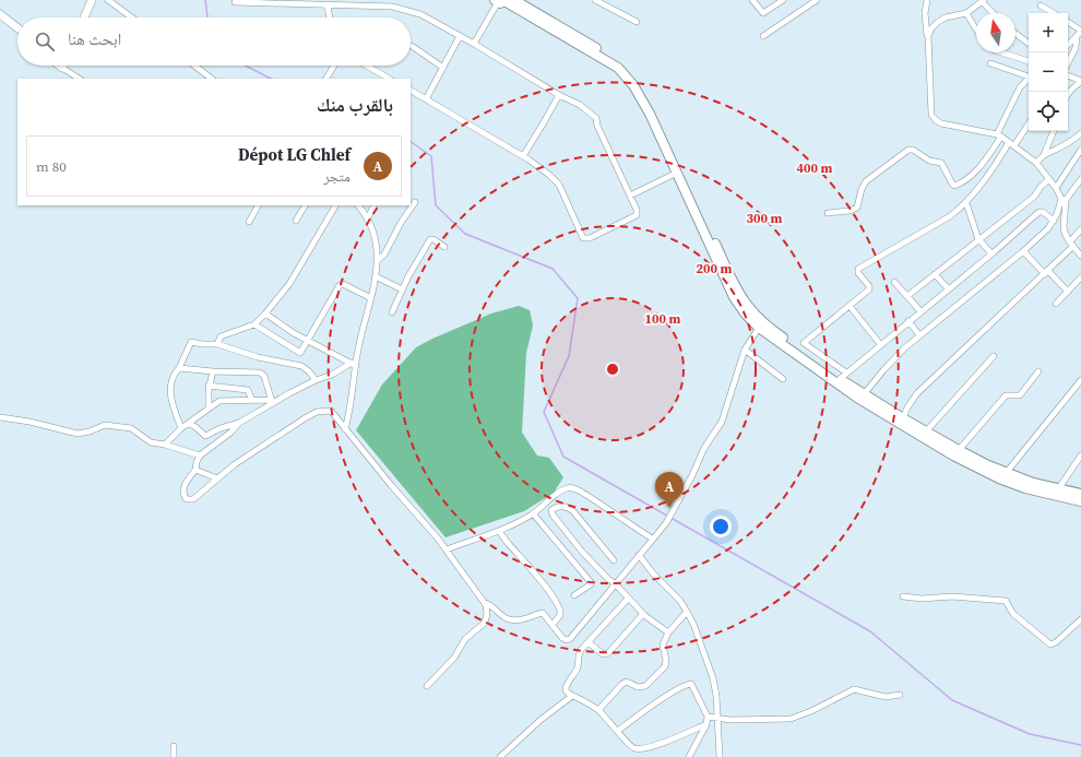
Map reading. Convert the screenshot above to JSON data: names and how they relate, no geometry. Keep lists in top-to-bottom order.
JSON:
{
  "north": "top",
  "page": {
    "map_buttons": ["+", "−"],
    "search": "ابحث هنا",
    "heading": "بالقرب منك",
    "list": [
      {
        "mark": "A",
        "name": "Dépot LG Chlef",
        "note": "متجر",
        "value": "80 m"
      }
    ],
    "pins": "A"
  },
  "rings": [
    "400 m",
    "300 m",
    "200 m",
    "100 m"
  ]
}
